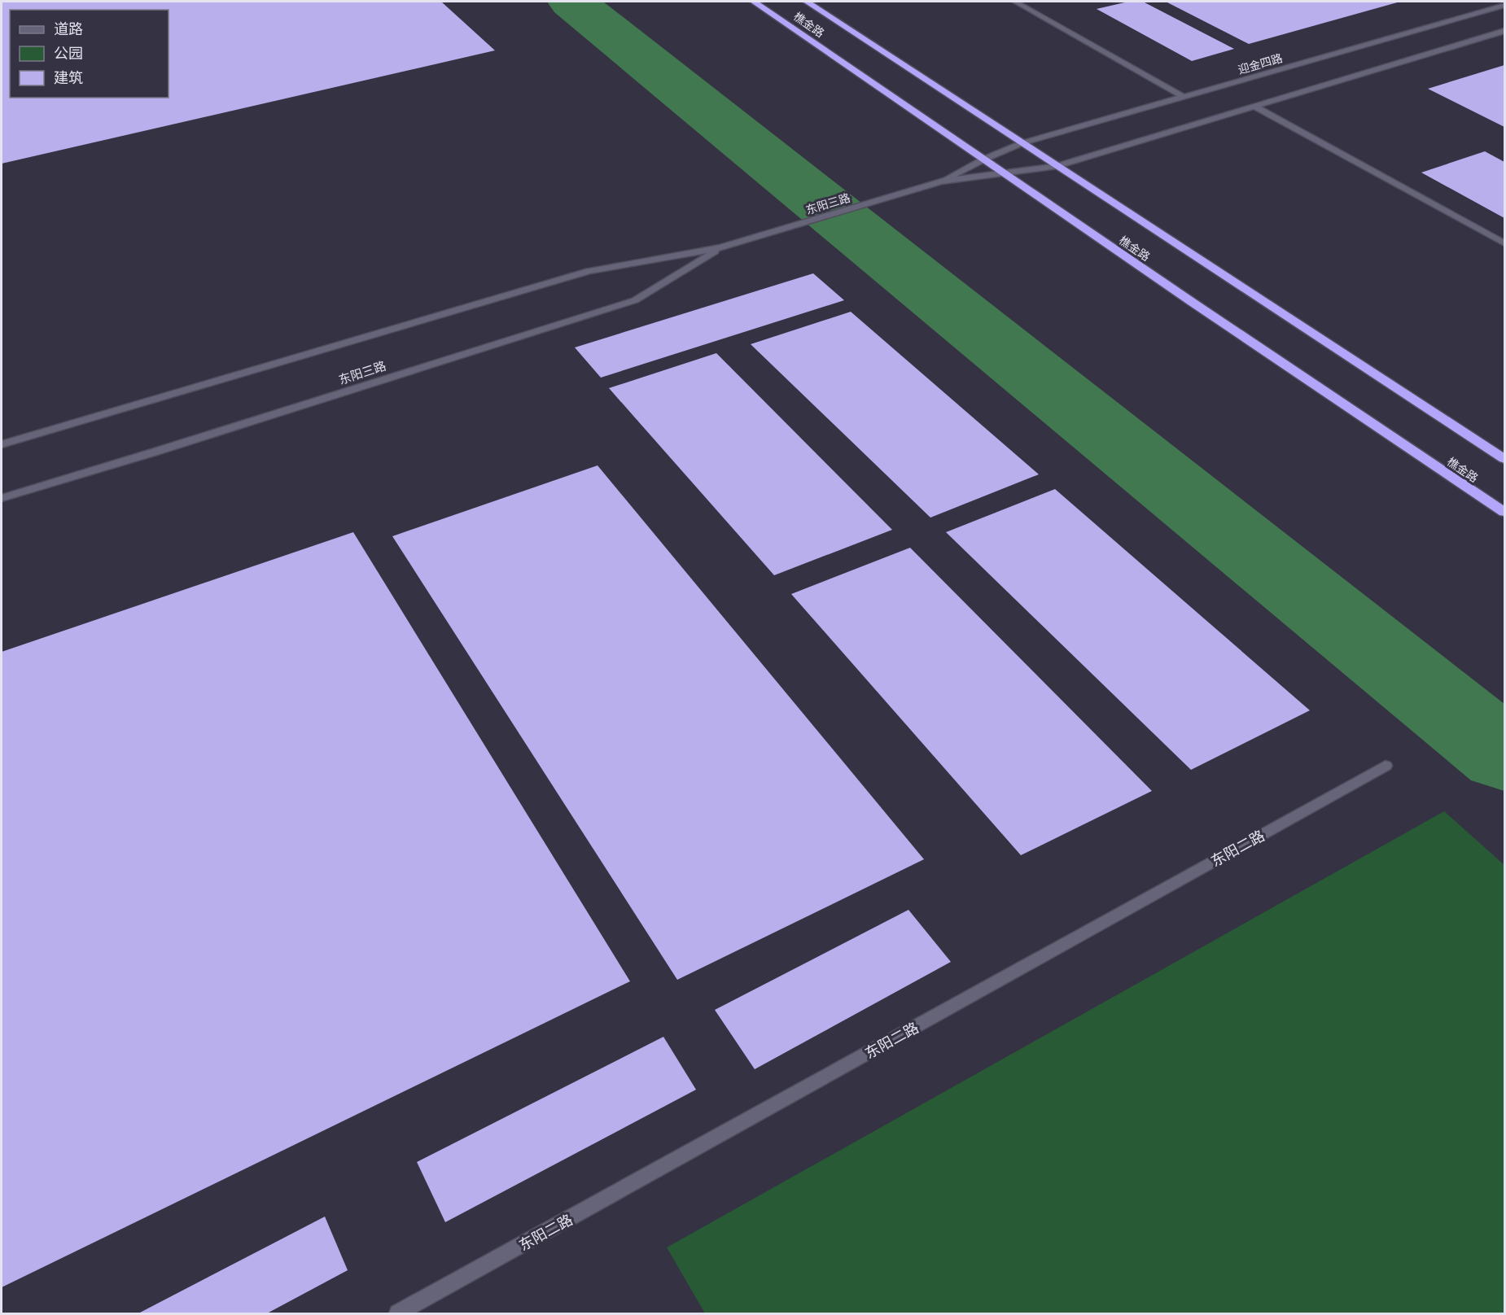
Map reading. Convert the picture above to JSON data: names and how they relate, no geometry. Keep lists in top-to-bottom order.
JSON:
{
  "streets": {
    "highway": ["樵金路"],
    "street": ["迎金四路", "东阳三路", "东阳二路"]
  },
  "crossings": [
    ["樵金路", "迎金四路"],
    ["迎金四路", "东阳三路"]
  ],
  "legend": ["道路", "公园", "建筑"]
}
